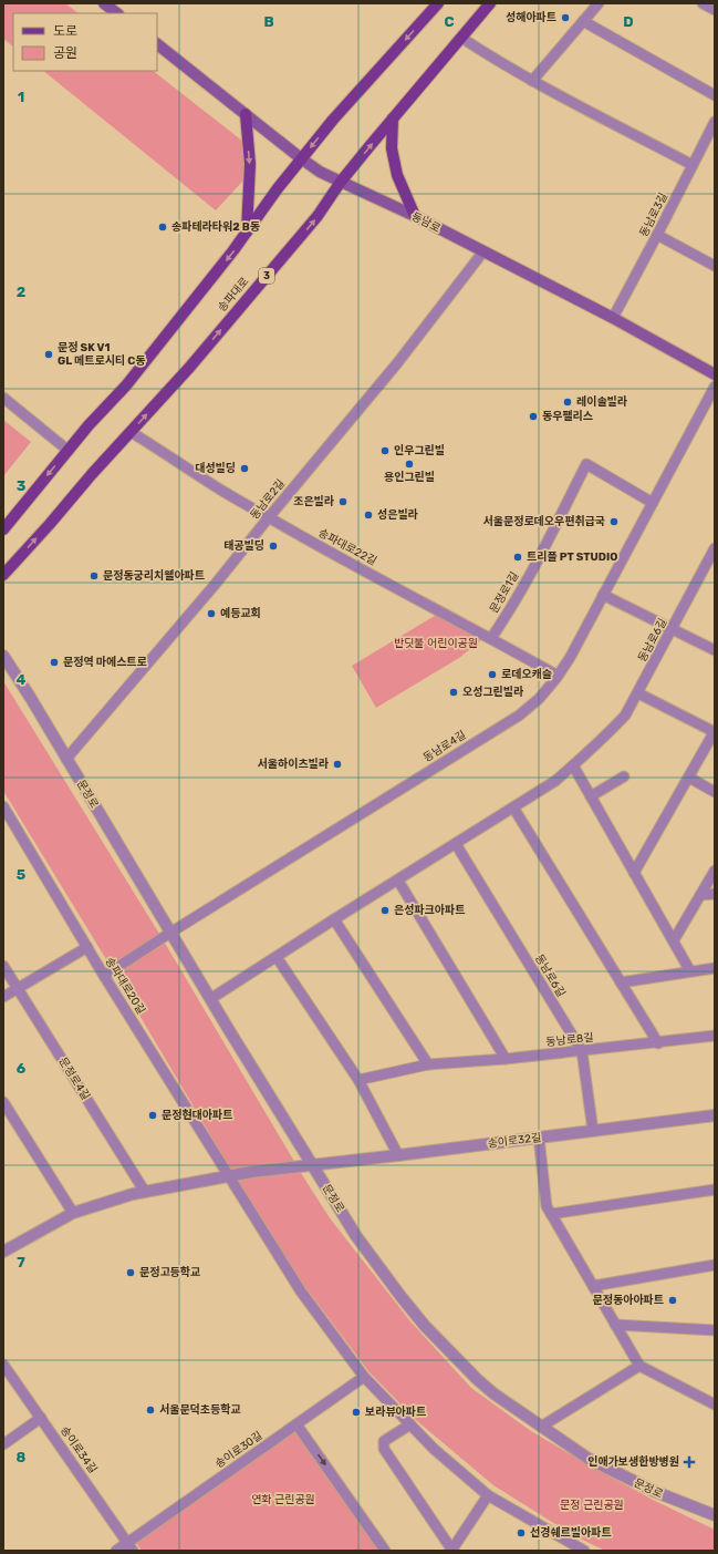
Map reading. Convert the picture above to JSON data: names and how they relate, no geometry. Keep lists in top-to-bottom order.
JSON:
{
  "streets": {
    "main road": ["동남로", "3", "송파대로"],
    "street": [
      "동남로3길",
      "동남로2길",
      "송파대로22길",
      "문정로1길",
      "동남로6길",
      "동남로4길",
      "문정로",
      "송파대로20길",
      "동남로8길",
      "문정로4길",
      "송이로32길",
      "송이로34길",
      "송이로30길"
    ]
  },
  "crossings": [
    ["동남로3길", "동남로"],
    ["동남로", "송파대로"],
    ["동남로", "동남로2길"],
    ["송파대로", "송파대로22길"],
    ["동남로2길", "송파대로22길"],
    ["동남로2길", "문정로"],
    ["송파대로22길", "문정로1길"],
    ["송파대로22길", "동남로4길"],
    ["문정로1길", "동남로4길"],
    ["동남로6길", "문정로"],
    ["동남로6길", "동남로8길"],
    ["동남로6길", "송이로32길"],
    ["동남로4길", "문정로"],
    ["문정로", "송이로32길"],
    ["송이로34길", "송이로30길"]
  ],
  "parks": ["반딧불 어린이공원", "연화 근린공원", "문정 근린공원"],
  "places": {
    "other": [
      "성해아파트",
      "송파테라타워2 B동",
      "문정 SK V1 GL 메트로시티 C동",
      "레이솔빌라",
      "동우팰리스",
      "인우그린빌",
      "용인그린빌",
      "대성빌딩",
      "조은빌라",
      "성은빌라",
      "서울문정로데오우편취급국",
      "태공빌딩",
      "트리플 PT STUDIO",
      "문정동궁리치웰아파트",
      "예등교회",
      "문정역 마에스트로",
      "로데오캐슬",
      "오성그린빌라",
      "서울하이츠빌라",
      "은성파크아파트",
      "문정현대아파트",
      "문정고등학교",
      "문정동아아파트",
      "서울문덕초등학교",
      "보라뷰아파트",
      "선경쉐르빌아파트"
    ],
    "health": ["인애가보생한방병원"]
  },
  "legend": ["도로", "공원"],
  "grid": {
    "columns": ["B", "C", "D"],
    "rows": [
      "1",
      "2",
      "3",
      "4",
      "5",
      "6",
      "7",
      "8"
    ]
  }
}
